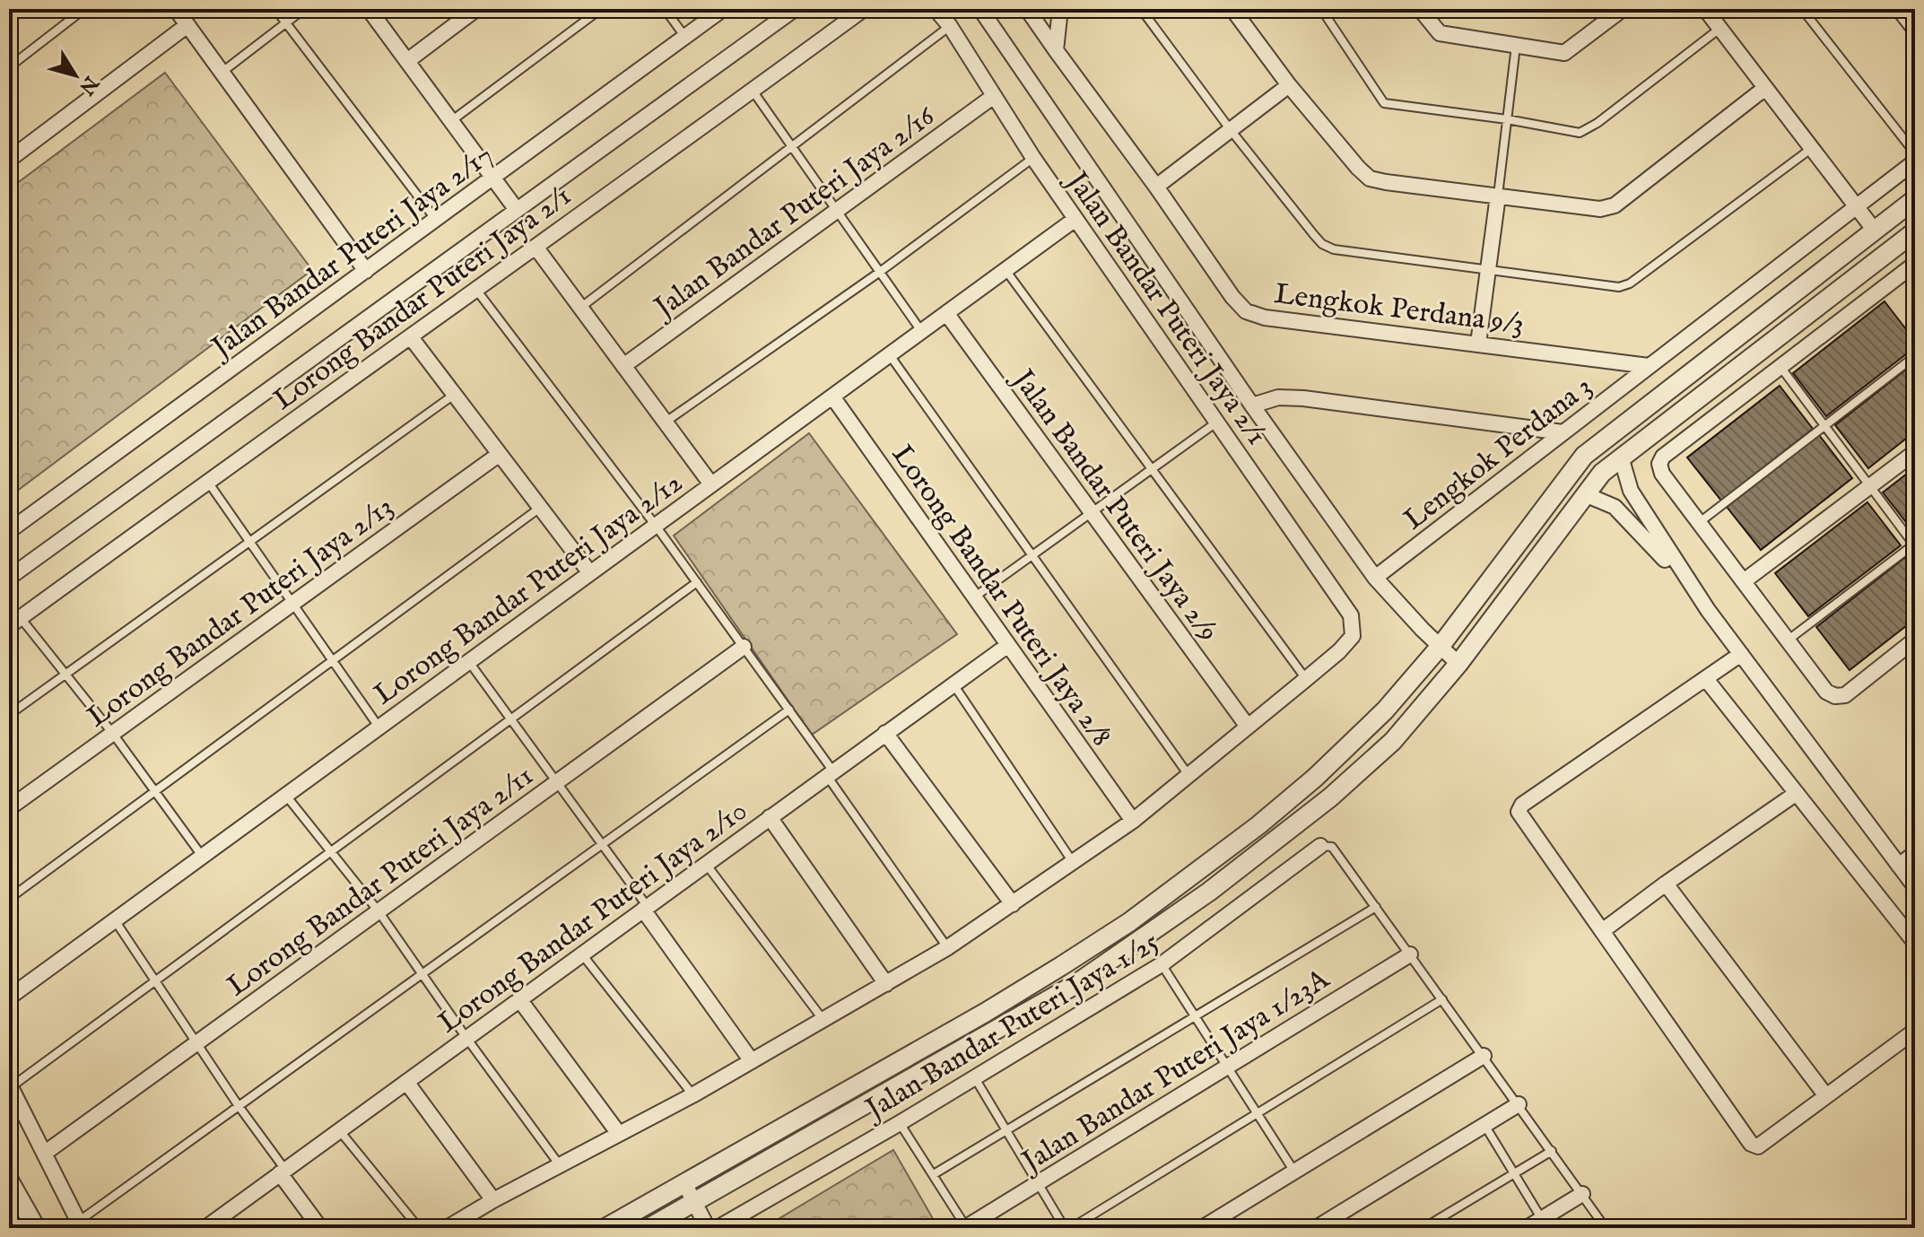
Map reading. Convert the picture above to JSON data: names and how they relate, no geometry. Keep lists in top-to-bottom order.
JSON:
{
  "streets": {
    "street": [
      "Jalan Bandar Puteri Jaya 2/16",
      "Jalan Bandar Puteri Jaya 2/17",
      "Lorong Bandar Puteri Jaya 2/1",
      "Jalan Bandar Puteri Jaya 2/1",
      "Lengkok Perdana 9/3",
      "Lengkok Perdana 3",
      "Jalan Bandar Puteri Jaya 2/9",
      "Lorong Bandar Puteri Jaya 2/12",
      "Lorong Bandar Puteri Jaya 2/8",
      "Lorong Bandar Puteri Jaya 2/13",
      "Lorong Bandar Puteri Jaya 2/11",
      "Lorong Bandar Puteri Jaya 2/10",
      "Jalan Bandar Puteri Jaya 1/25",
      "Jalan Bandar Puteri Jaya 1/23A"
    ]
  },
  "crossings": [
    ["Jalan Bandar Puteri Jaya 2/16", "Jalan Bandar Puteri Jaya 2/1"],
    ["Jalan Bandar Puteri Jaya 2/1", "Lorong Bandar Puteri Jaya 2/12"],
    ["Lengkok Perdana 9/3", "Lengkok Perdana 3"],
    ["Jalan Bandar Puteri Jaya 2/9", "Lorong Bandar Puteri Jaya 2/12"],
    ["Lorong Bandar Puteri Jaya 2/12", "Lorong Bandar Puteri Jaya 2/8"],
    ["Lorong Bandar Puteri Jaya 2/8", "Lorong Bandar Puteri Jaya 2/10"]
  ],
  "north": "bottom right"
}
